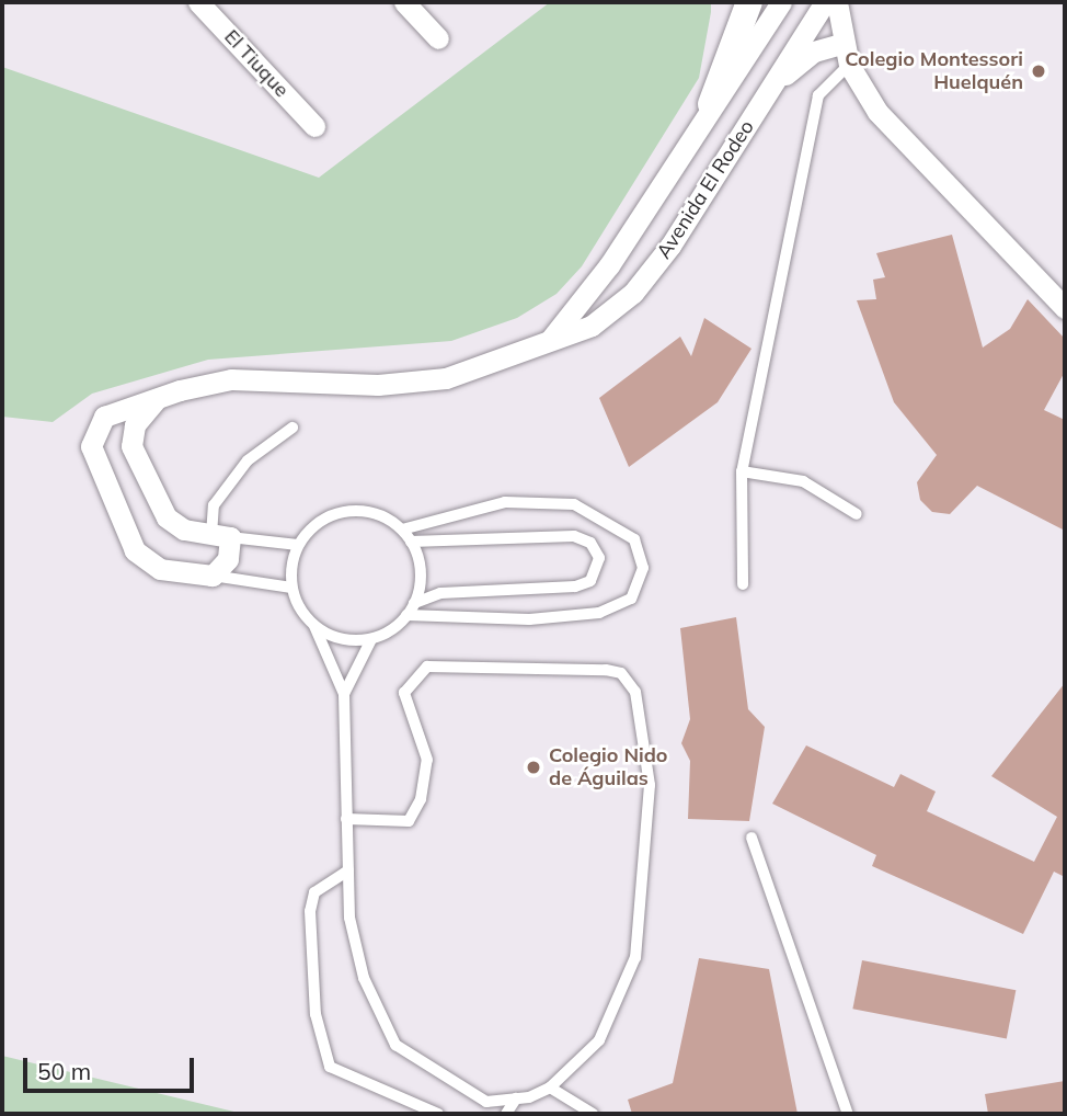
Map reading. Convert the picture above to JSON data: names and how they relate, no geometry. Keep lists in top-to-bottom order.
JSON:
{
  "streets": {
    "street": ["El Tiuque", "Avenida El Rodeo"]
  },
  "places": ["Colegio Montessori Huelquén", "Colegio Nido de Águilas"],
  "scale_bar": "50 m"
}
